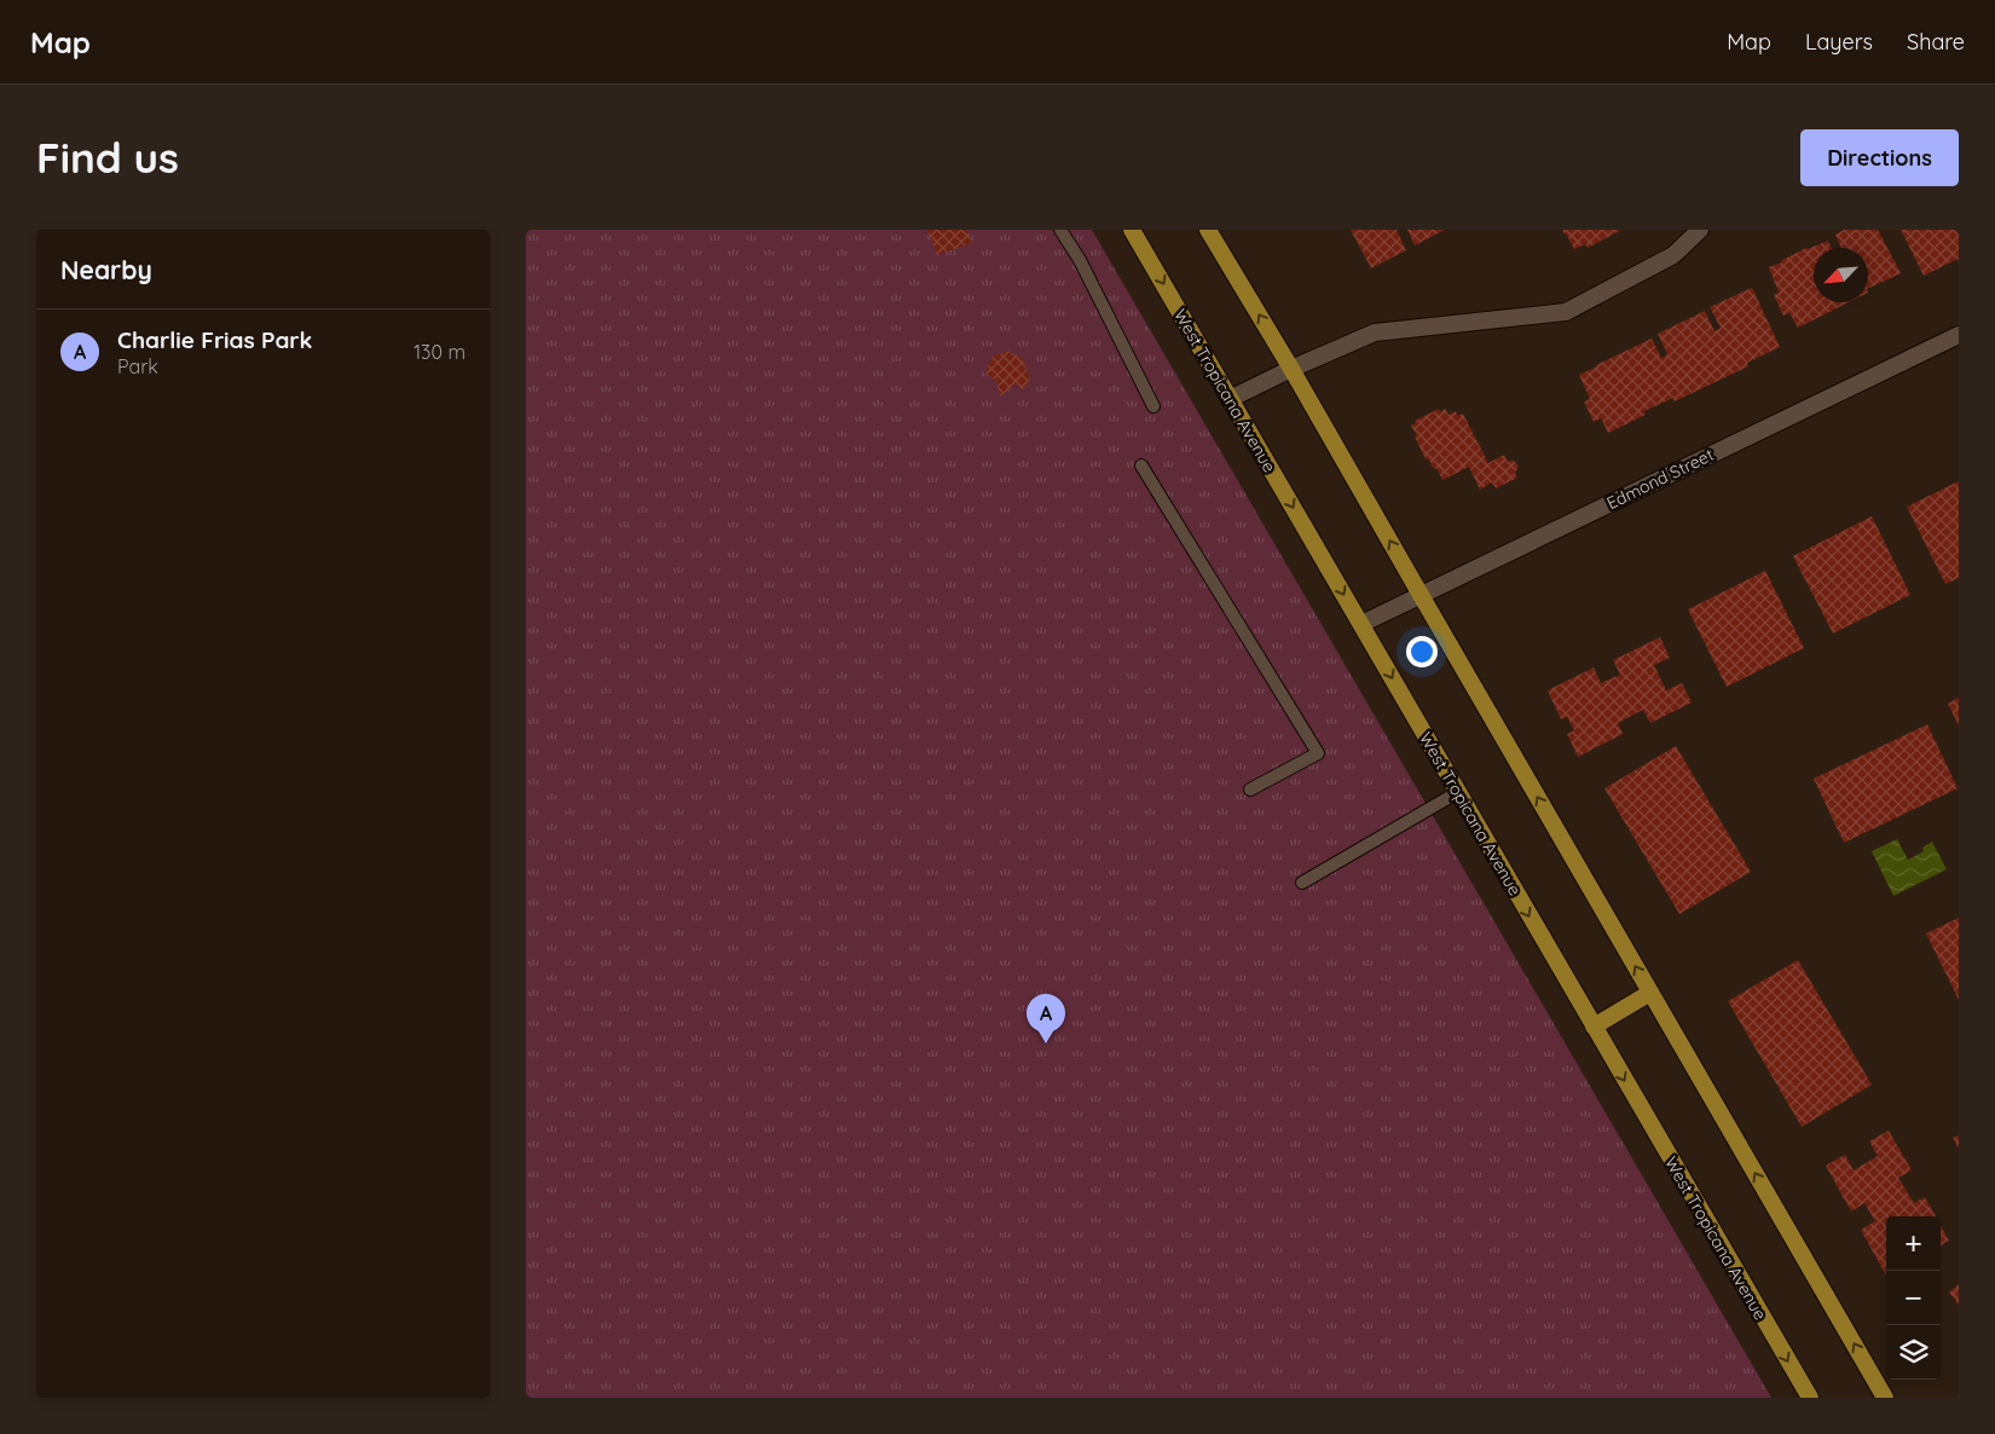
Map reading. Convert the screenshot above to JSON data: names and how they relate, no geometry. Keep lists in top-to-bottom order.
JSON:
{
  "streets": {
    "main road": ["West Tropicana Avenue"],
    "street": ["Edmond Street"]
  },
  "crossings": [
    ["West Tropicana Avenue", "Edmond Street"]
  ],
  "north": "bottom left",
  "page": {
    "header": "Map",
    "nav": ["Map", "Layers", "Share"],
    "buttons": "Directions",
    "title": "Find us",
    "heading": "Nearby",
    "list": [
      {
        "mark": "A",
        "name": "Charlie Frias Park",
        "note": "Park",
        "value": "130 m"
      }
    ],
    "pins": "A",
    "map_buttons": ["+", "−"]
  }
}
